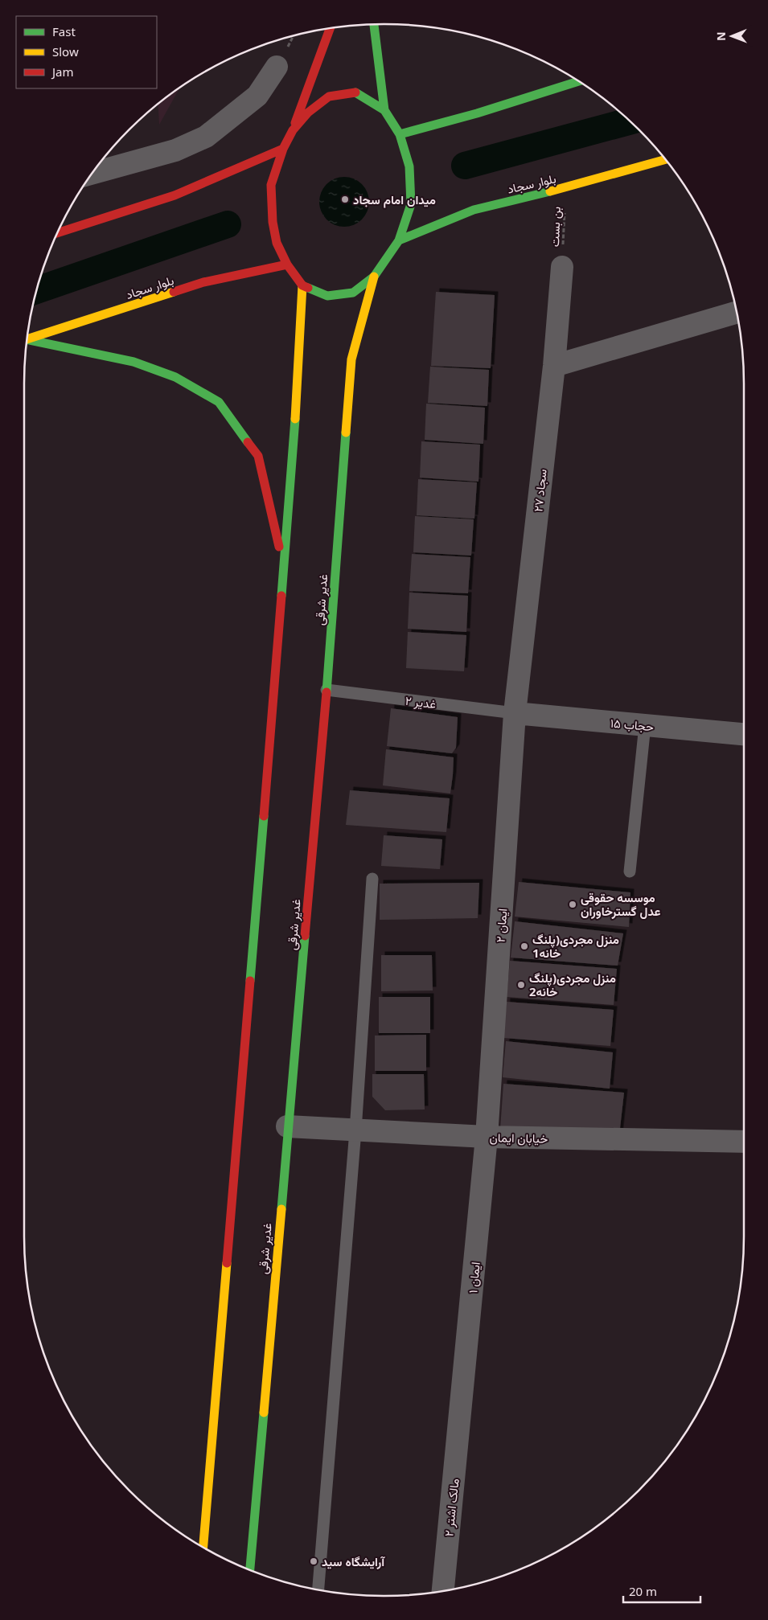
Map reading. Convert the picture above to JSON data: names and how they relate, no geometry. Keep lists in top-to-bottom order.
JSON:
{
  "streets": {
    "main road": ["بلوار سجاد", "غدیر شرقی"],
    "street": [
      "سجاد ۲۷",
      "حجاب ۱۵",
      "ایمان ۲",
      "خیابان ایمان",
      "ایمان ۱",
      "مالک اشتر ۲"
    ],
    "lane": ["غدیر ۲"],
    "path": ["بن بست"]
  },
  "crossings": [
    ["بلوار سجاد", "بن بست"],
    ["بن بست", "سجاد ۲۷"],
    ["سجاد ۲۷", "غدیر ۲"],
    ["سجاد ۲۷", "حجاب ۱۵"],
    ["سجاد ۲۷", "ایمان ۲"],
    ["غدیر شرقی", "غدیر ۲"],
    ["غدیر شرقی", "خیابان ایمان"],
    ["غدیر ۲", "حجاب ۱۵"],
    ["غدیر ۲", "ایمان ۲"],
    ["حجاب ۱۵", "ایمان ۲"],
    ["ایمان ۲", "خیابان ایمان"],
    ["ایمان ۲", "ایمان ۱"],
    ["خیابان ایمان", "ایمان ۱"],
    ["ایمان ۱", "مالک اشتر ۲"]
  ],
  "places": [
    "میدان امام سجاد",
    "موسسه حقوقی عدل گسترخاوران",
    "منزل مجردی(پلنگ خانه1",
    "منزل مجردی(پلنگ خانه2",
    "آرایشگاه سید"
  ],
  "legend": ["Fast", "Slow", "Jam"],
  "scale_bar": "20 m",
  "north": "left"
}
